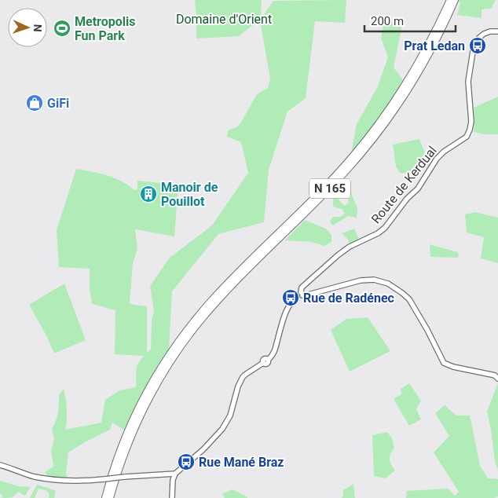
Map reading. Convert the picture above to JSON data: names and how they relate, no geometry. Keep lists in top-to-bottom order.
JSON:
{
  "streets": {
    "highway": ["N 165"],
    "street": ["Route de Kerdual"]
  },
  "parks": ["Domaine d'Orient"],
  "places": {
    "sports": ["Metropolis Fun Park"],
    "bus stop": ["Prat Ledan", "Rue de Radénec", "Rue Mané Braz"],
    "shop": ["GiFi"],
    "building": ["Manoir de Pouillot"]
  },
  "scale_bar": "200 m",
  "north": "right"
}
